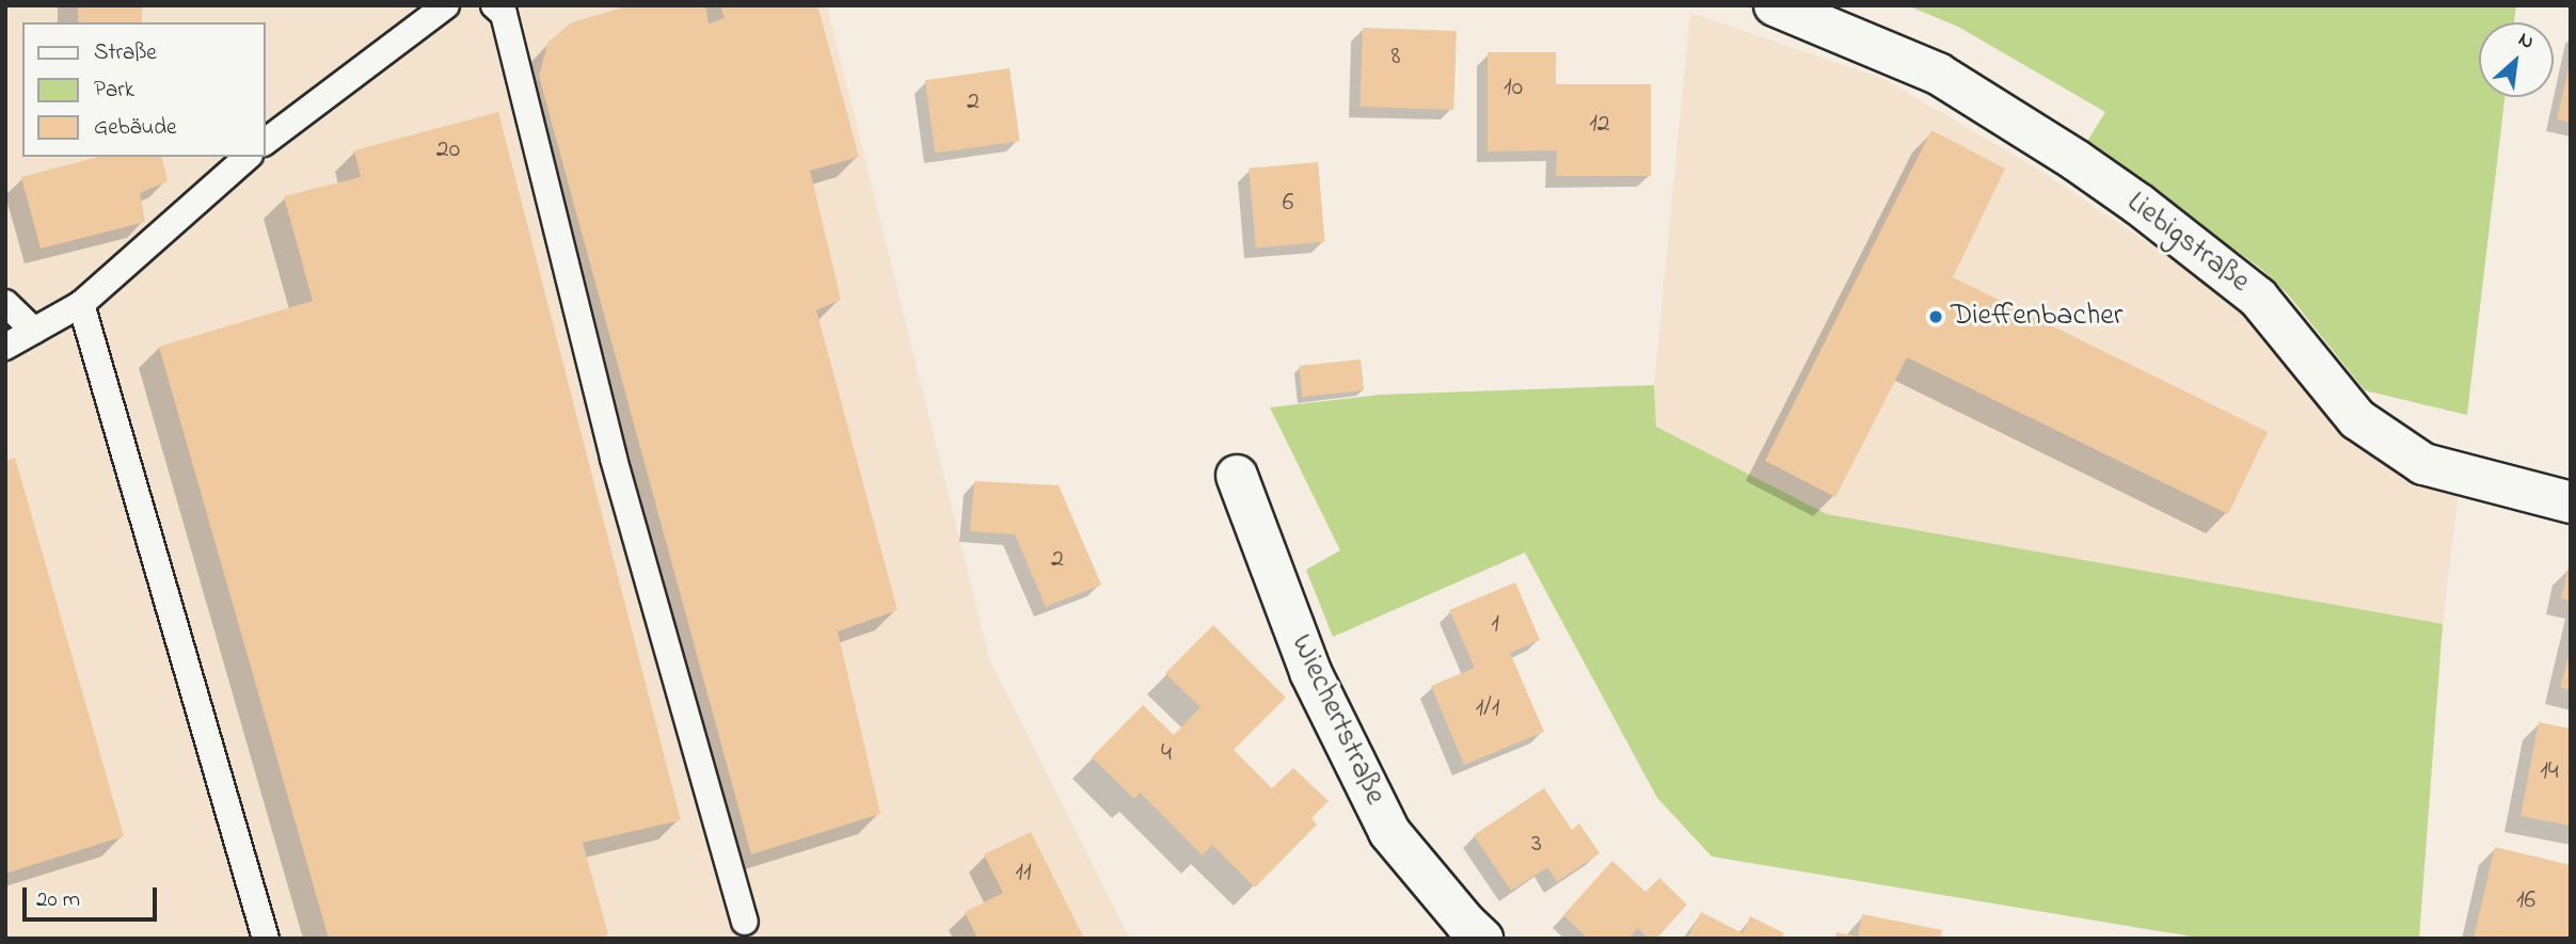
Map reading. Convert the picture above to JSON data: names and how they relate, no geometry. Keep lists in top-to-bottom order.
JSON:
{
  "streets": {
    "street": ["Liebigstraße", "Wiechertstraße"]
  },
  "places": ["Dieffenbacher"],
  "house_numbers": [
    "8",
    "10",
    "2",
    "12",
    "20",
    "6",
    "2",
    "1",
    "1/1",
    "4",
    "14",
    "3",
    "11",
    "16"
  ],
  "legend": ["Straße", "Park", "Gebäude"],
  "scale_bar": "20 m",
  "north": "top right"
}
